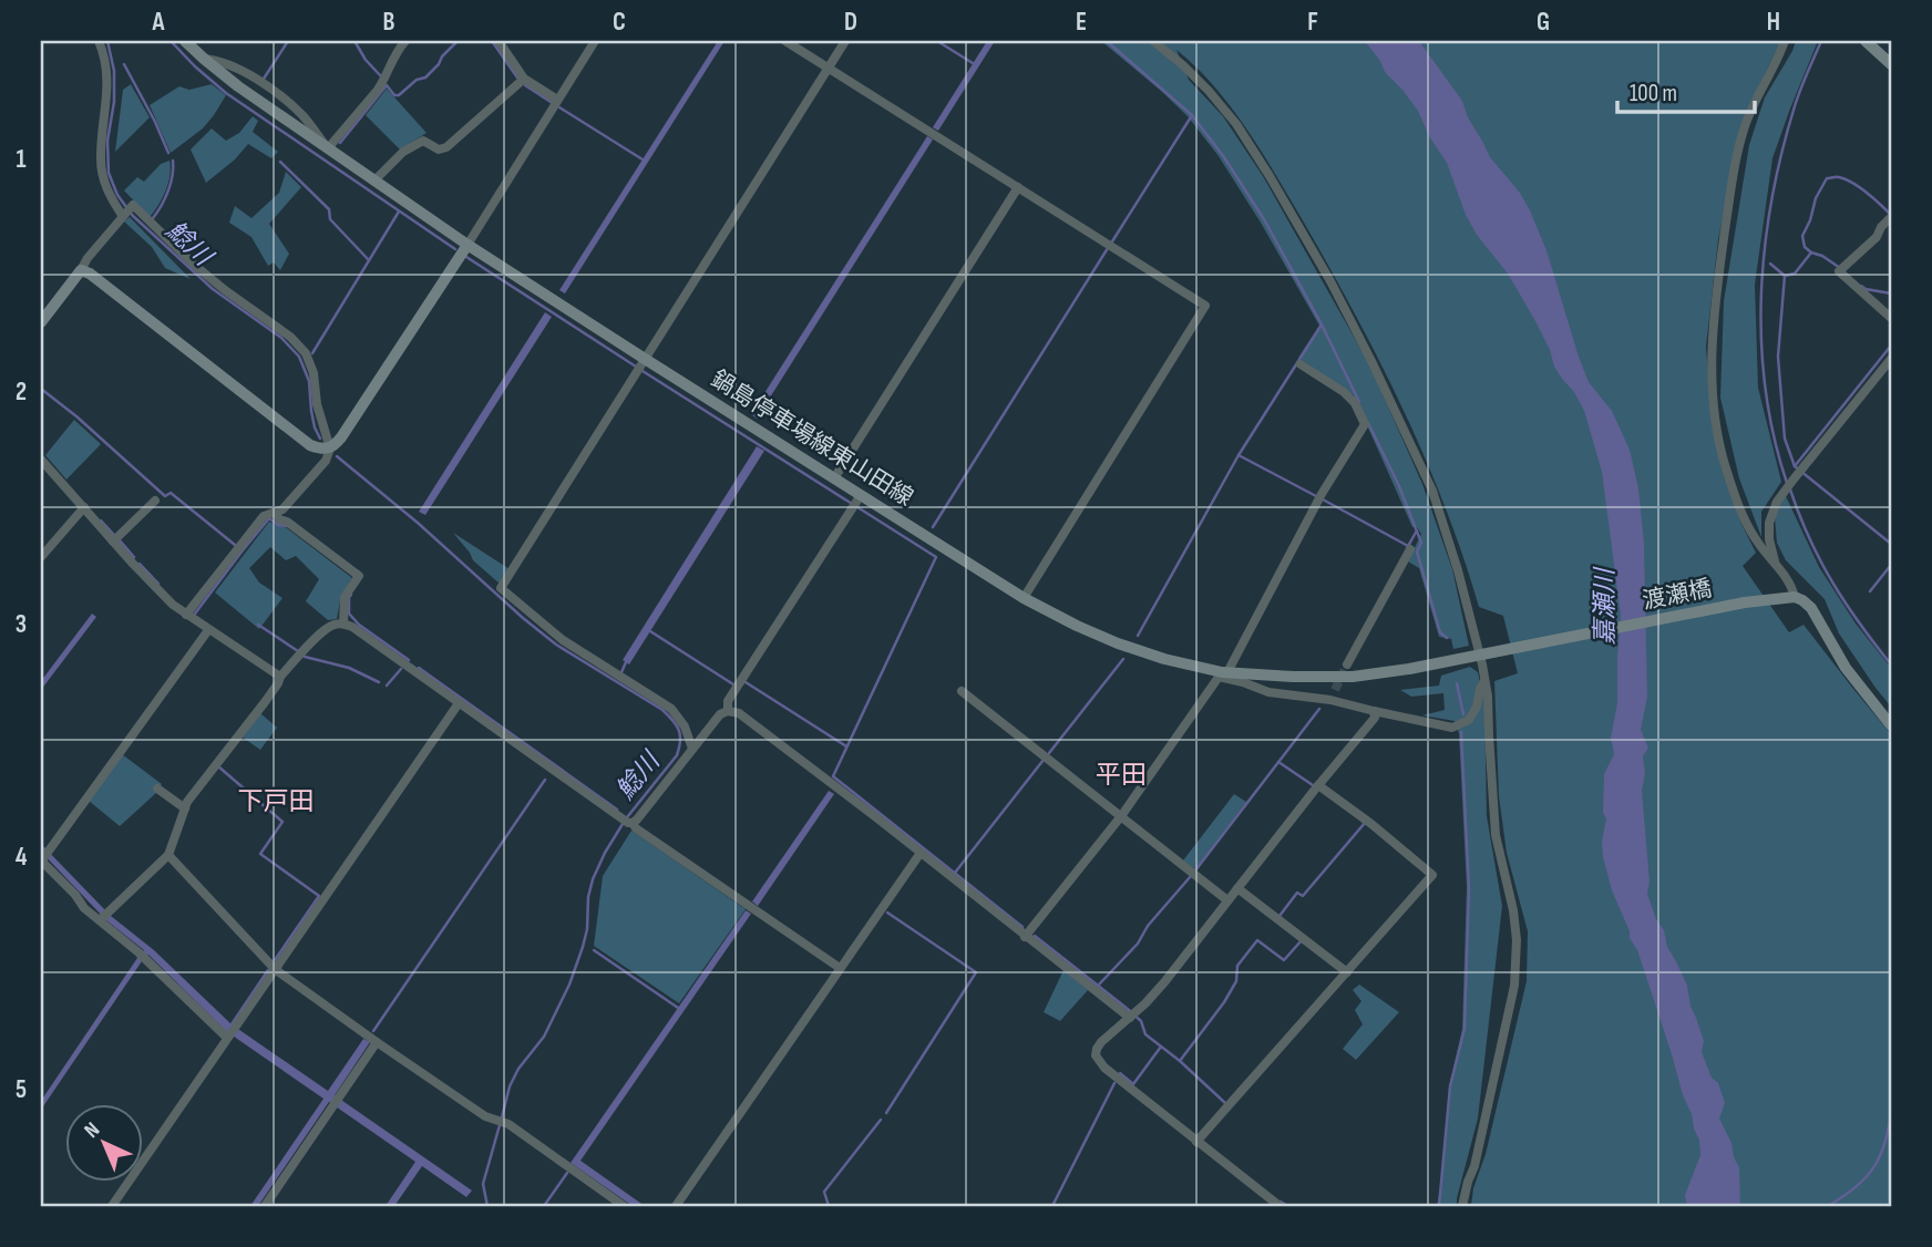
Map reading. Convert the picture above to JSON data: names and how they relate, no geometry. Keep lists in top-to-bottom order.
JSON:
{
  "streets": {
    "main road": ["鍋島停車場線東山田線", "渡瀬橋"]
  },
  "crossings": [
    ["鍋島停車場線東山田線", "渡瀬橋"]
  ],
  "districts": ["平田", "下戸田"],
  "water": ["鯰川", "嘉瀬川"],
  "scale_bar": "100 m",
  "north": "top left",
  "grid": {
    "columns": [
      "A",
      "B",
      "C",
      "D",
      "E",
      "F",
      "G",
      "H"
    ],
    "rows": [
      "1",
      "2",
      "3",
      "4",
      "5"
    ]
  }
}
